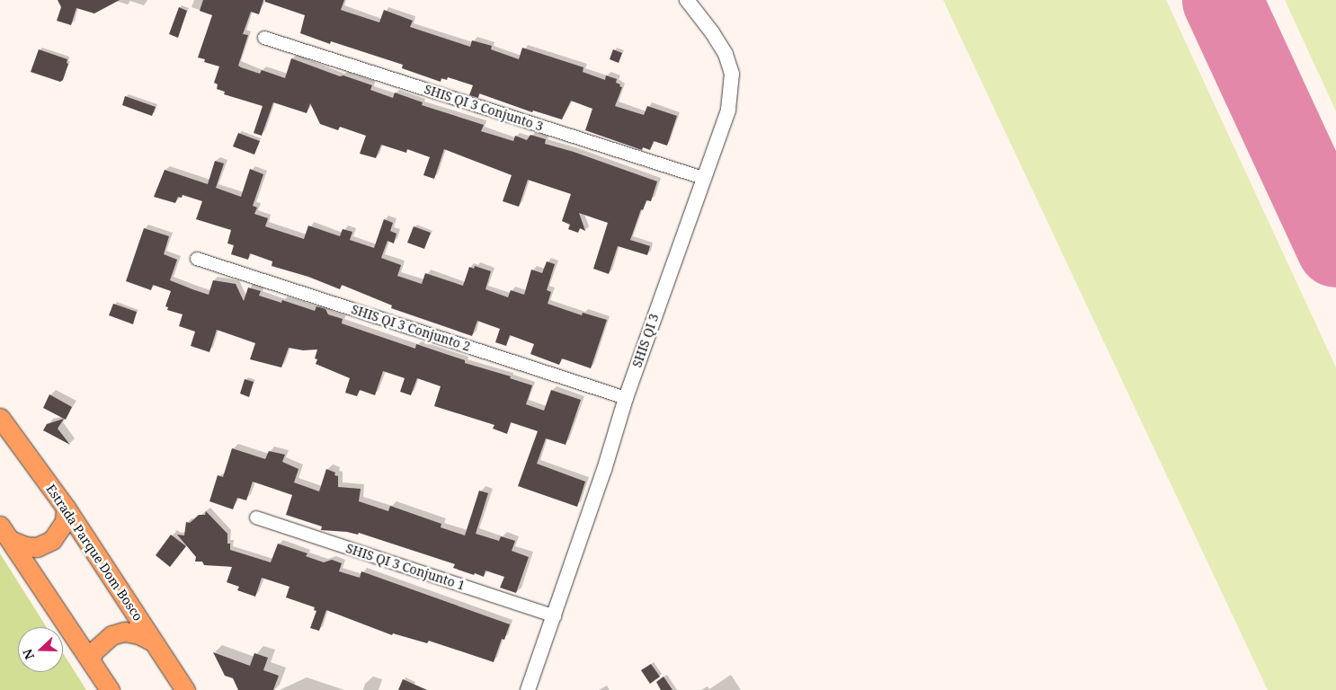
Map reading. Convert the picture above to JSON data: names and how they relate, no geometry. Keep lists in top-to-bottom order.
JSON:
{
  "streets": {
    "main road": ["Estrada Parque Dom Bosco"],
    "street": [
      "SHIS QI 3 Conjunto 3",
      "SHIS QI 3 Conjunto 2",
      "SHIS QI 3",
      "SHIS QI 3 Conjunto 1"
    ]
  },
  "crossings": [
    ["SHIS QI 3 Conjunto 3", "SHIS QI 3"],
    ["SHIS QI 3 Conjunto 2", "SHIS QI 3"],
    ["SHIS QI 3", "SHIS QI 3 Conjunto 1"]
  ],
  "north": "left"
}
